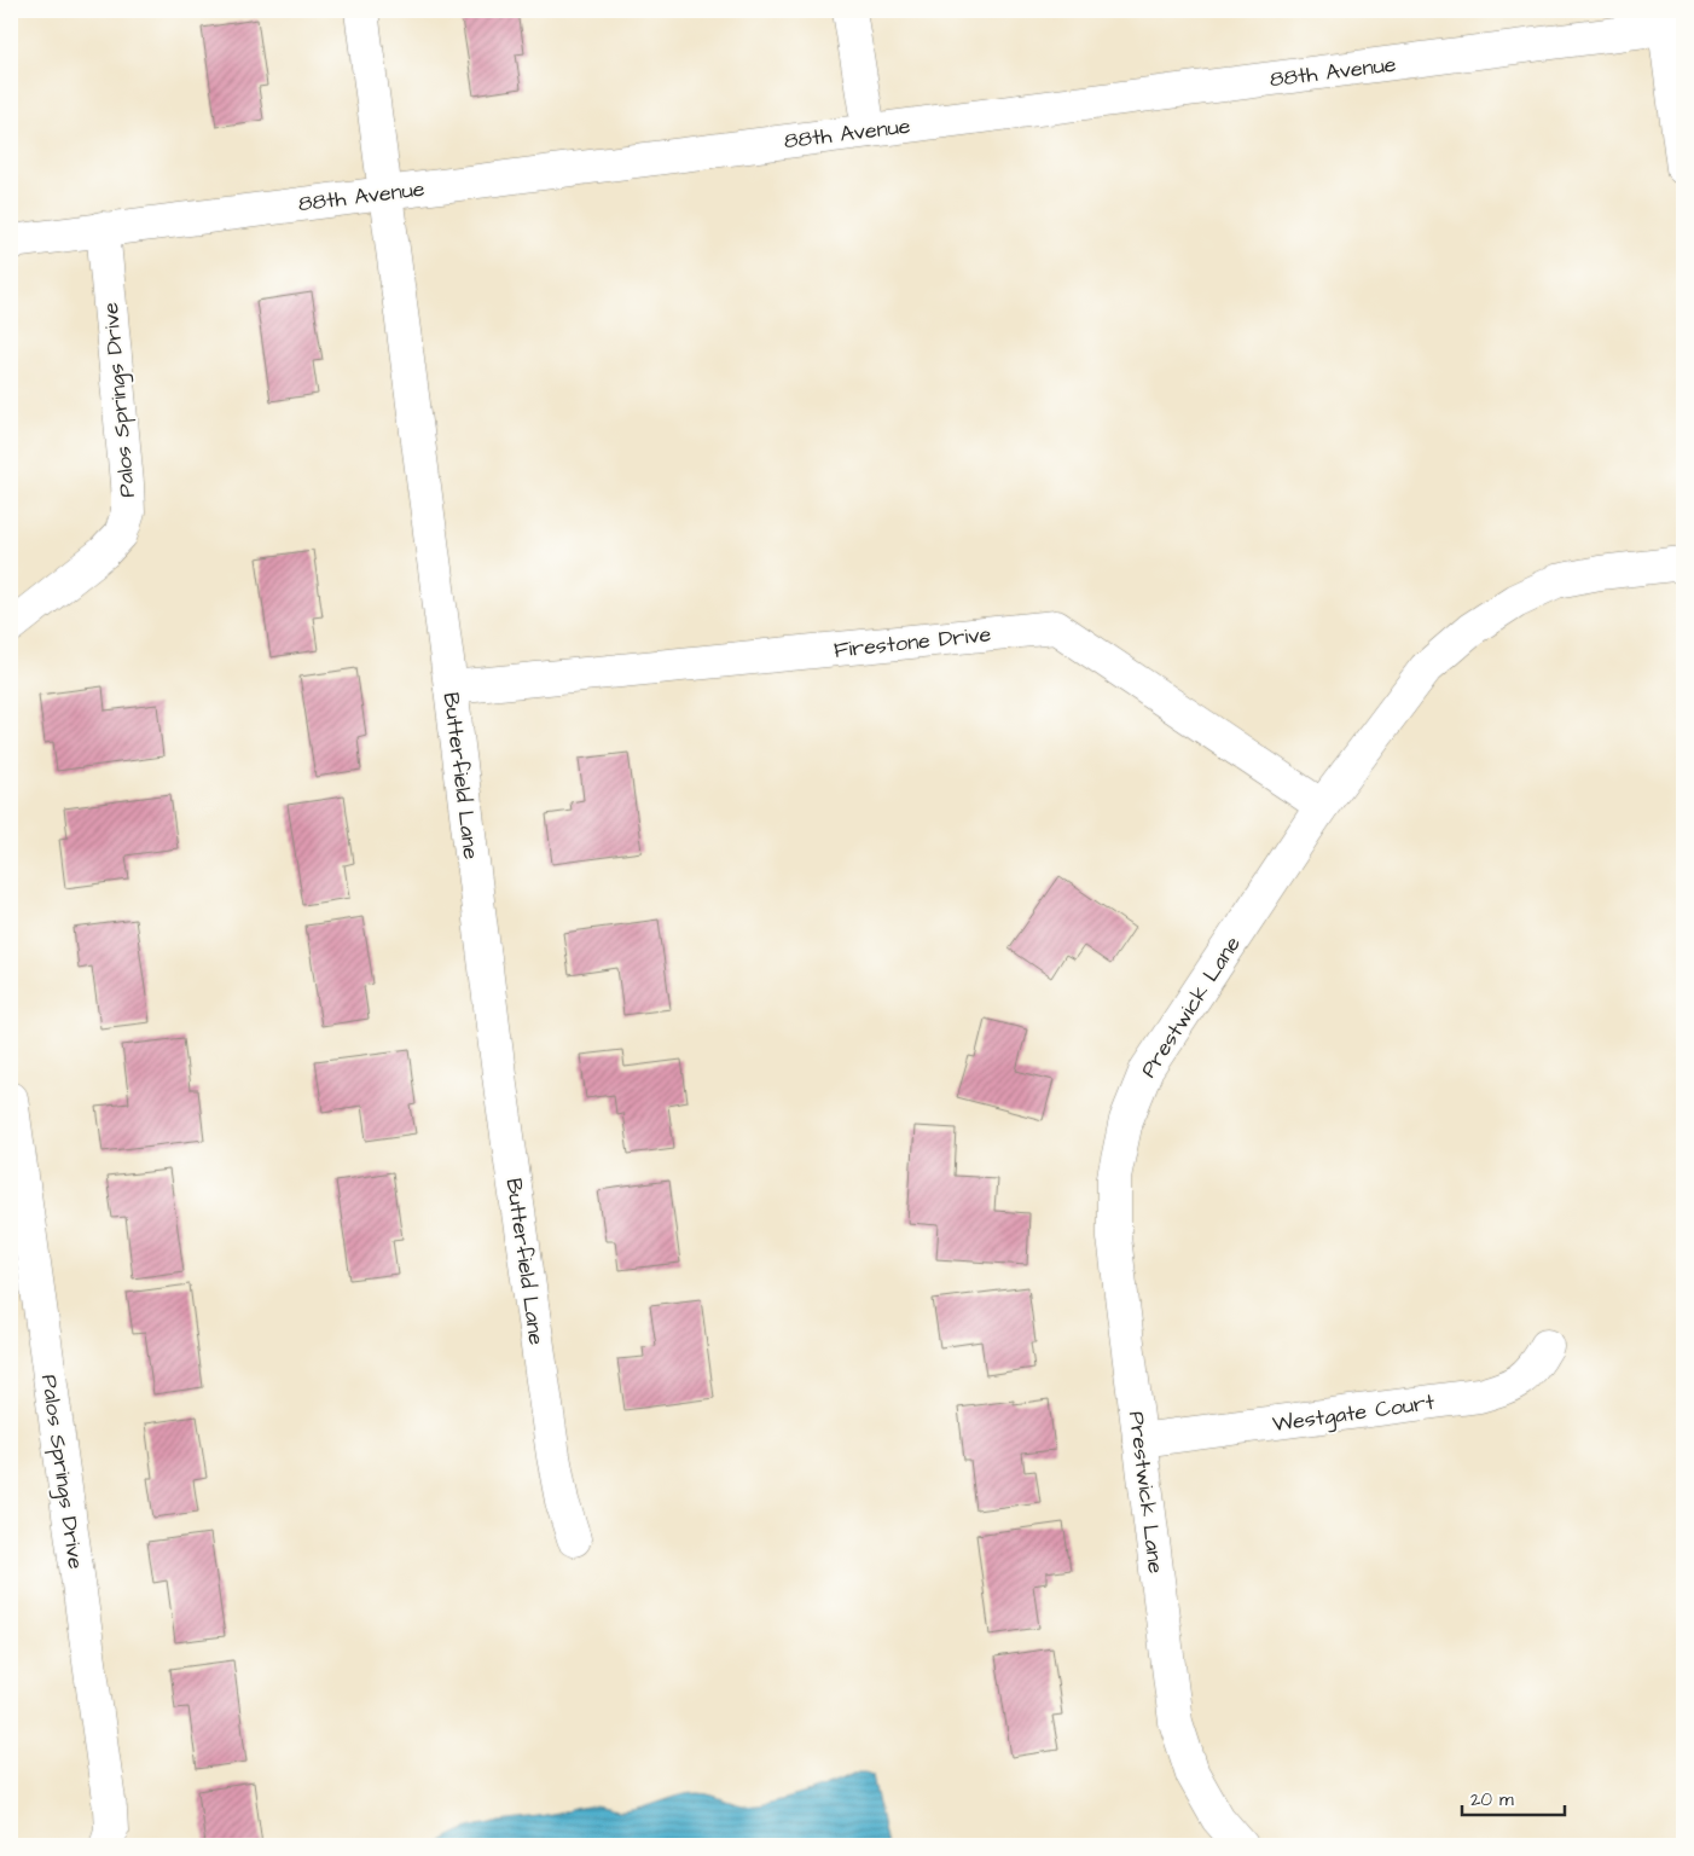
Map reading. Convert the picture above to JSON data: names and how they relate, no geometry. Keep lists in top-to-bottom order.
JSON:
{
  "streets": {
    "street": [
      "88th Avenue",
      "Palos Springs Drive",
      "Firestone Drive",
      "Butterfield Lane",
      "Prestwick Lane",
      "Westgate Court"
    ]
  },
  "crossings": [
    ["88th Avenue", "Palos Springs Drive"],
    ["88th Avenue", "Butterfield Lane"],
    ["Firestone Drive", "Butterfield Lane"],
    ["Firestone Drive", "Prestwick Lane"],
    ["Prestwick Lane", "Westgate Court"]
  ],
  "scale_bar": "20 m"
}
